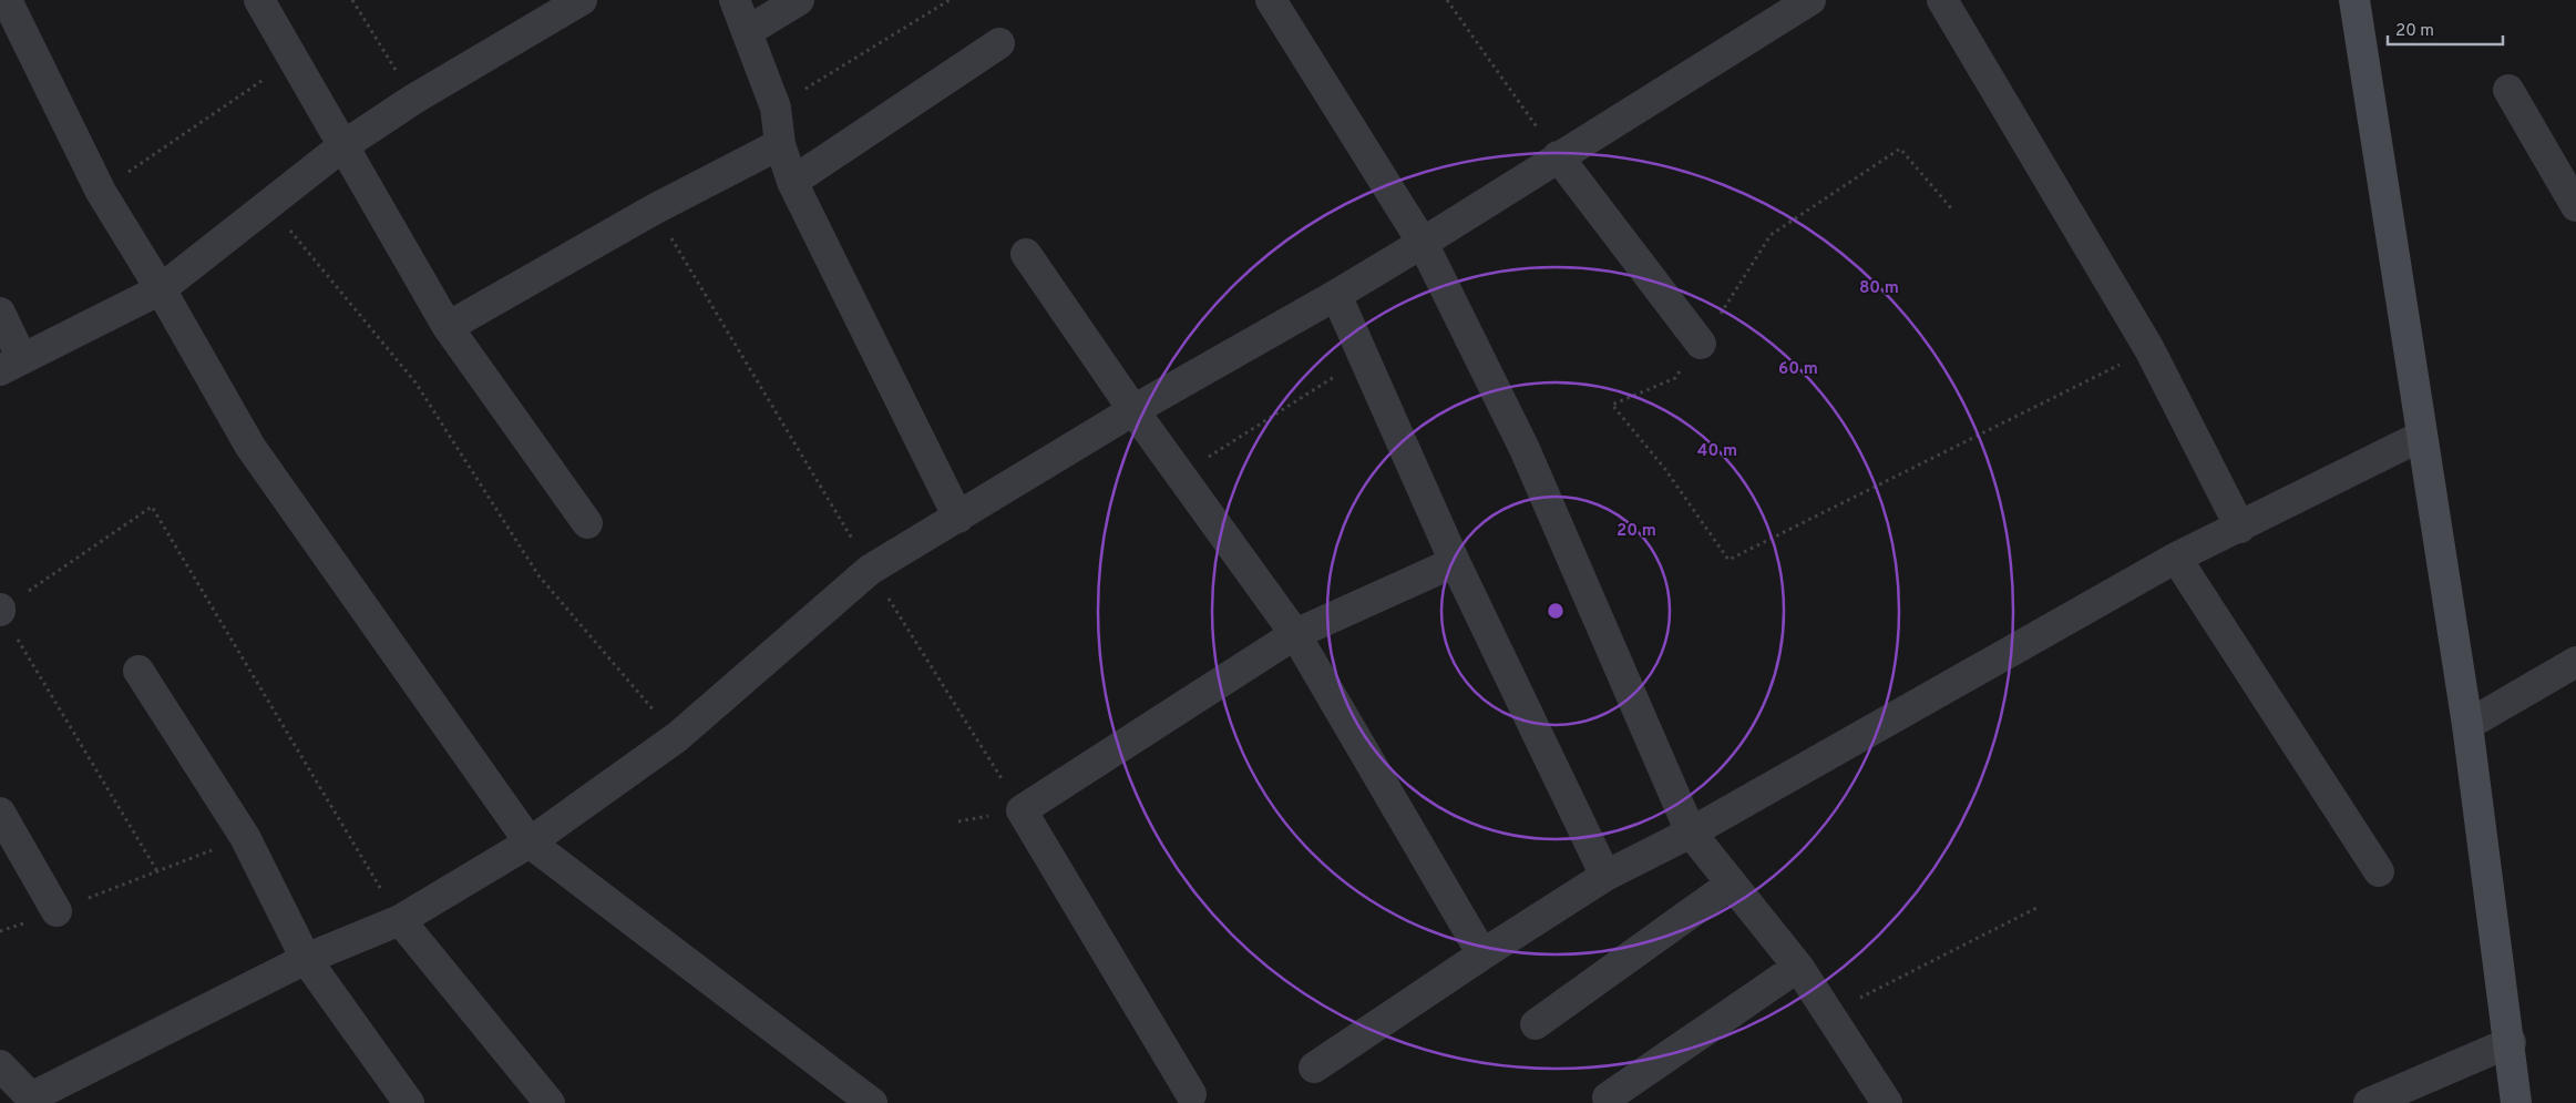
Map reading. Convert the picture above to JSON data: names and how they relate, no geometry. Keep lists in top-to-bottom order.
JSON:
{
  "scale_bar": "20 m",
  "rings": [
    "80 m",
    "60 m",
    "40 m",
    "20 m"
  ]
}
